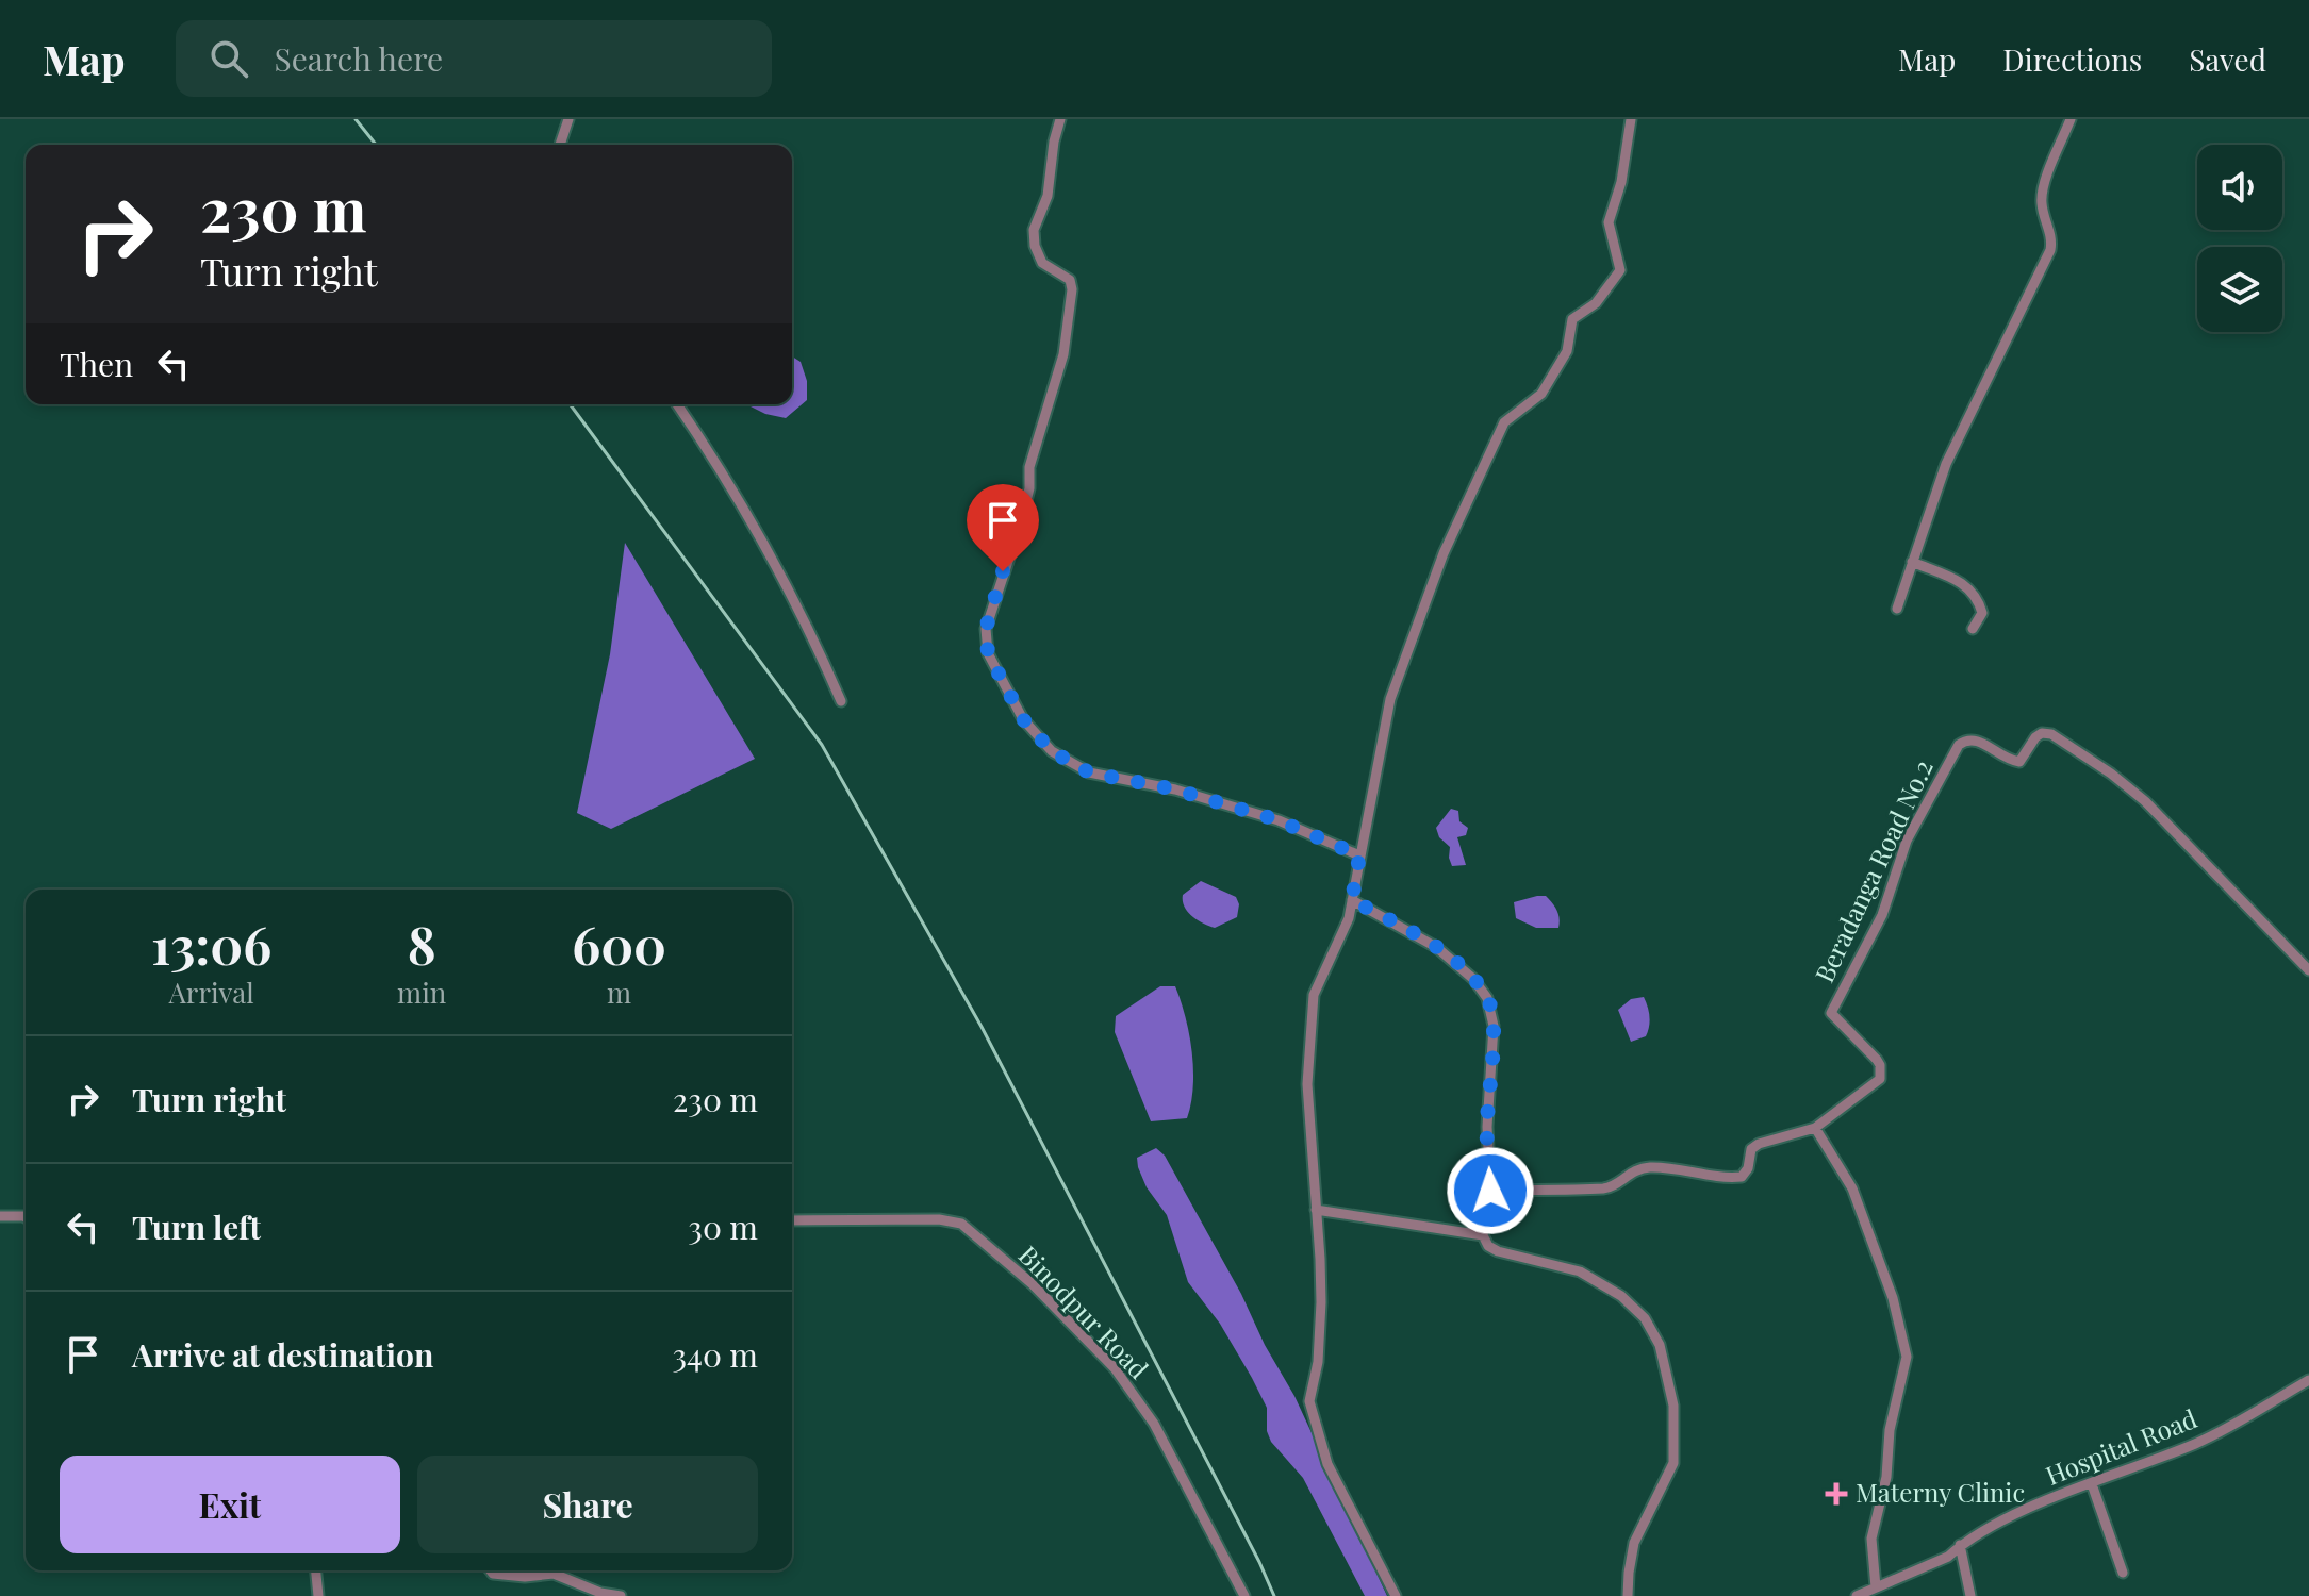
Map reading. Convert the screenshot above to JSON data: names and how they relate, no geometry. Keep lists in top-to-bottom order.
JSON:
{
  "streets": {
    "street": ["Beradanga Road No.2", "Binodpur Road", "Hospital Road"]
  },
  "places": {
    "health": ["Materny Clinic"]
  },
  "page": {
    "header": "Map",
    "search": "Search here",
    "nav": ["Map", "Directions", "Saved"],
    "turn": ["230 m", "Turn right"],
    "then": "Then",
    "eta": [
      "13:06",
      "Arrival",
      "8",
      "min",
      "600",
      "m"
    ],
    "list": [
      {
        "name": "Turn right",
        "value": "230 m"
      },
      {
        "name": "Turn left",
        "value": "30 m"
      },
      {
        "name": "Arrive at destination",
        "value": "340 m"
      }
    ],
    "buttons": ["Exit", "Share"]
  }
}
